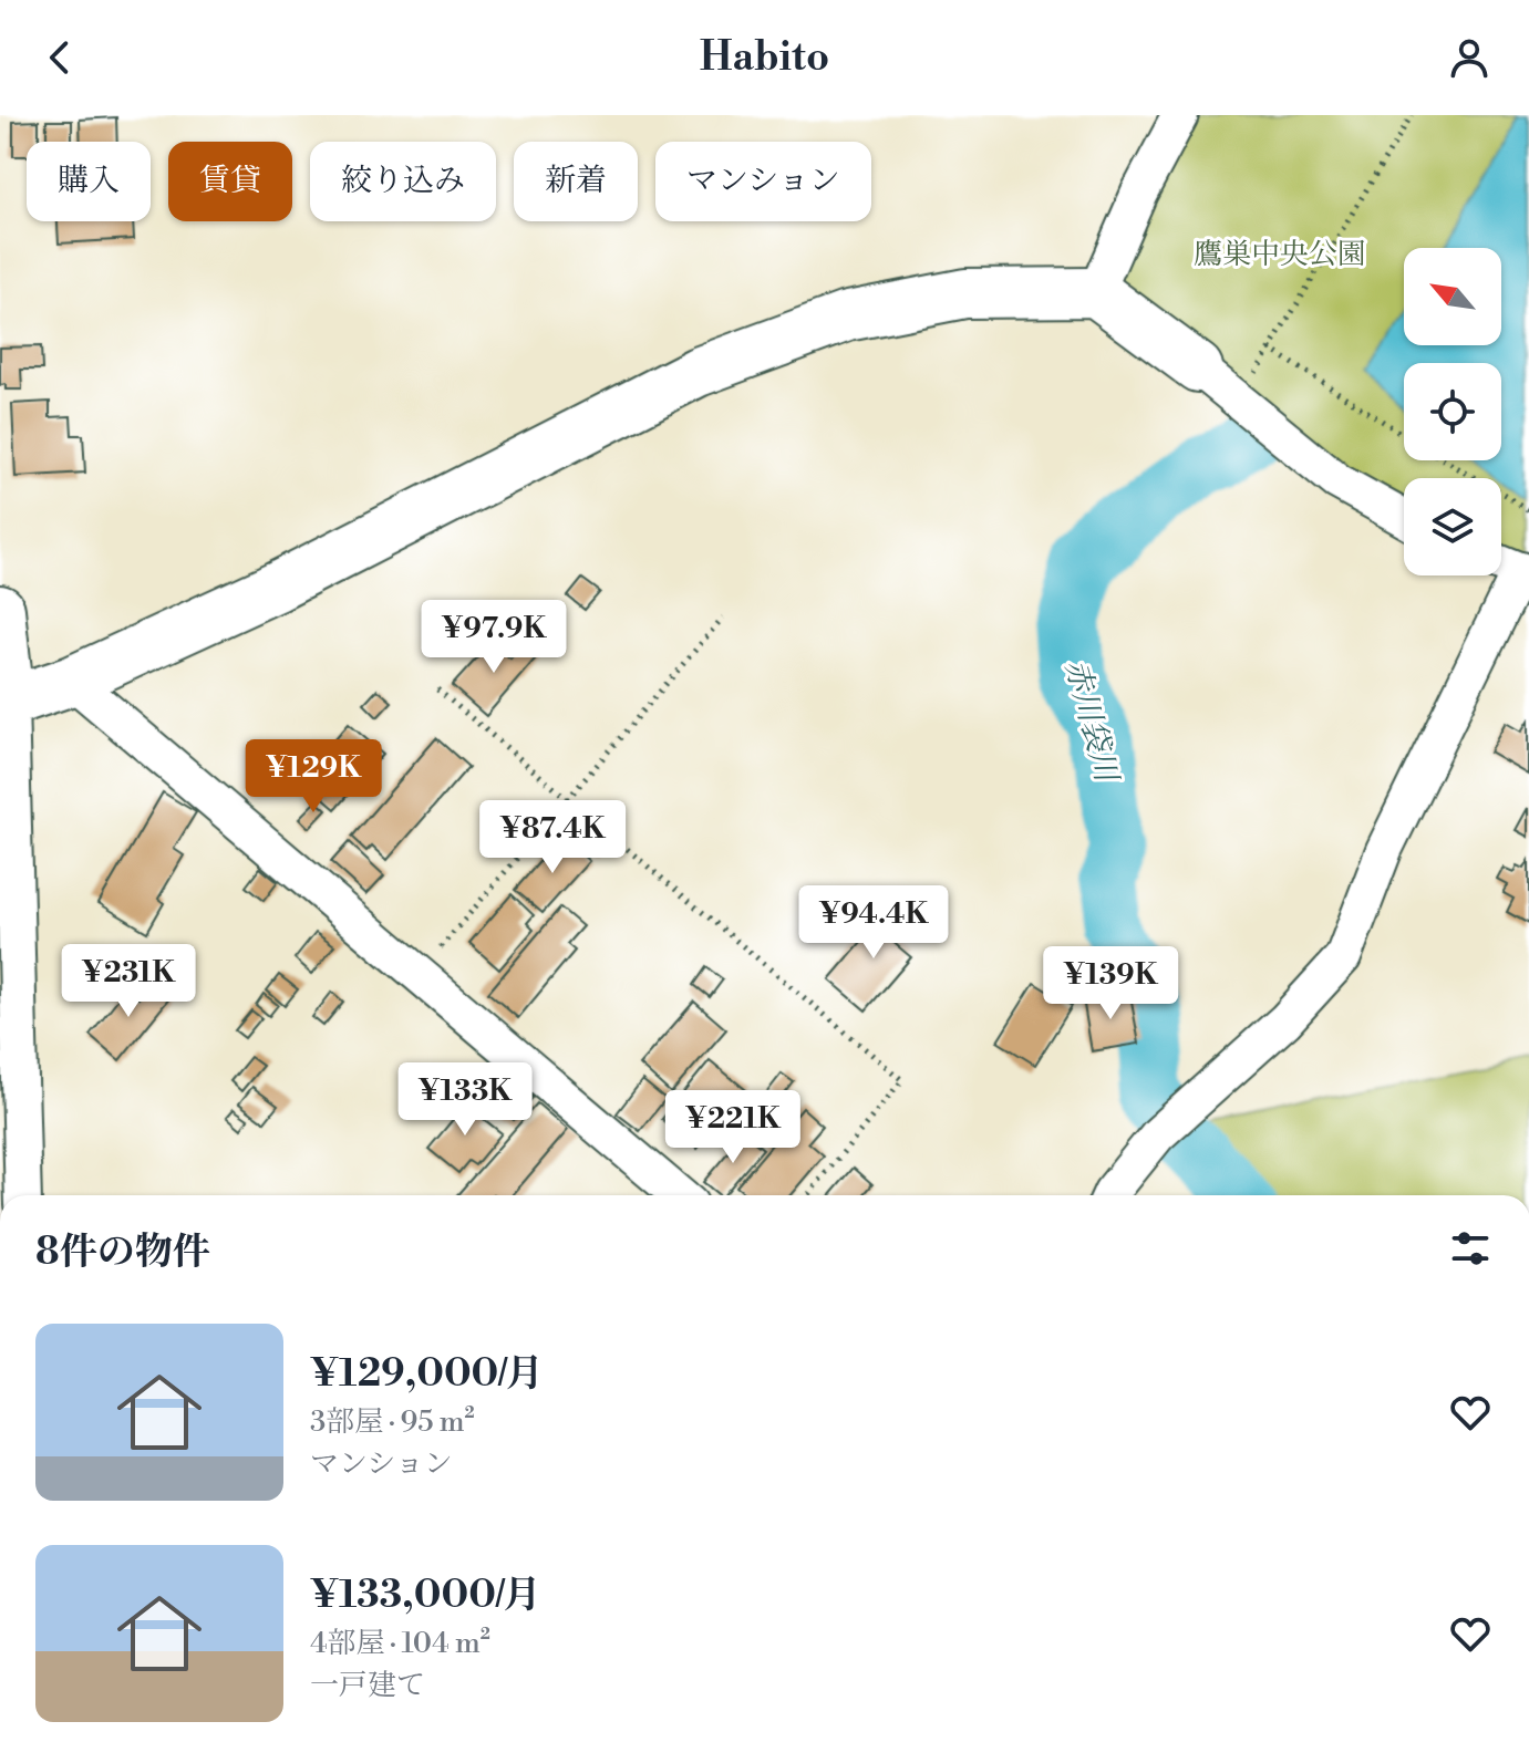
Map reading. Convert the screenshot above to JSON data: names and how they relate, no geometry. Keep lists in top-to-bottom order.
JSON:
{
  "water": ["赤川袋川"],
  "parks": ["鷹巣中央公園"],
  "north": "top left",
  "page": {
    "header": "Habito",
    "chip": [
      "購入",
      "賃貸",
      "絞り込み",
      "新着",
      "マンション"
    ],
    "price": [
      "¥97.9K",
      "¥129K",
      "¥87.4K",
      "¥94.4K",
      "¥231K",
      "¥139K",
      "¥133K",
      "¥221K"
    ],
    "heading": "8件の物件",
    "list": [
      {
        "name": "¥129,000/月",
        "note": "3部屋 · 95 m² · マンション"
      },
      {
        "name": "¥133,000/月",
        "note": "4部屋 · 104 m² · 一戸建て"
      }
    ]
  }
}
